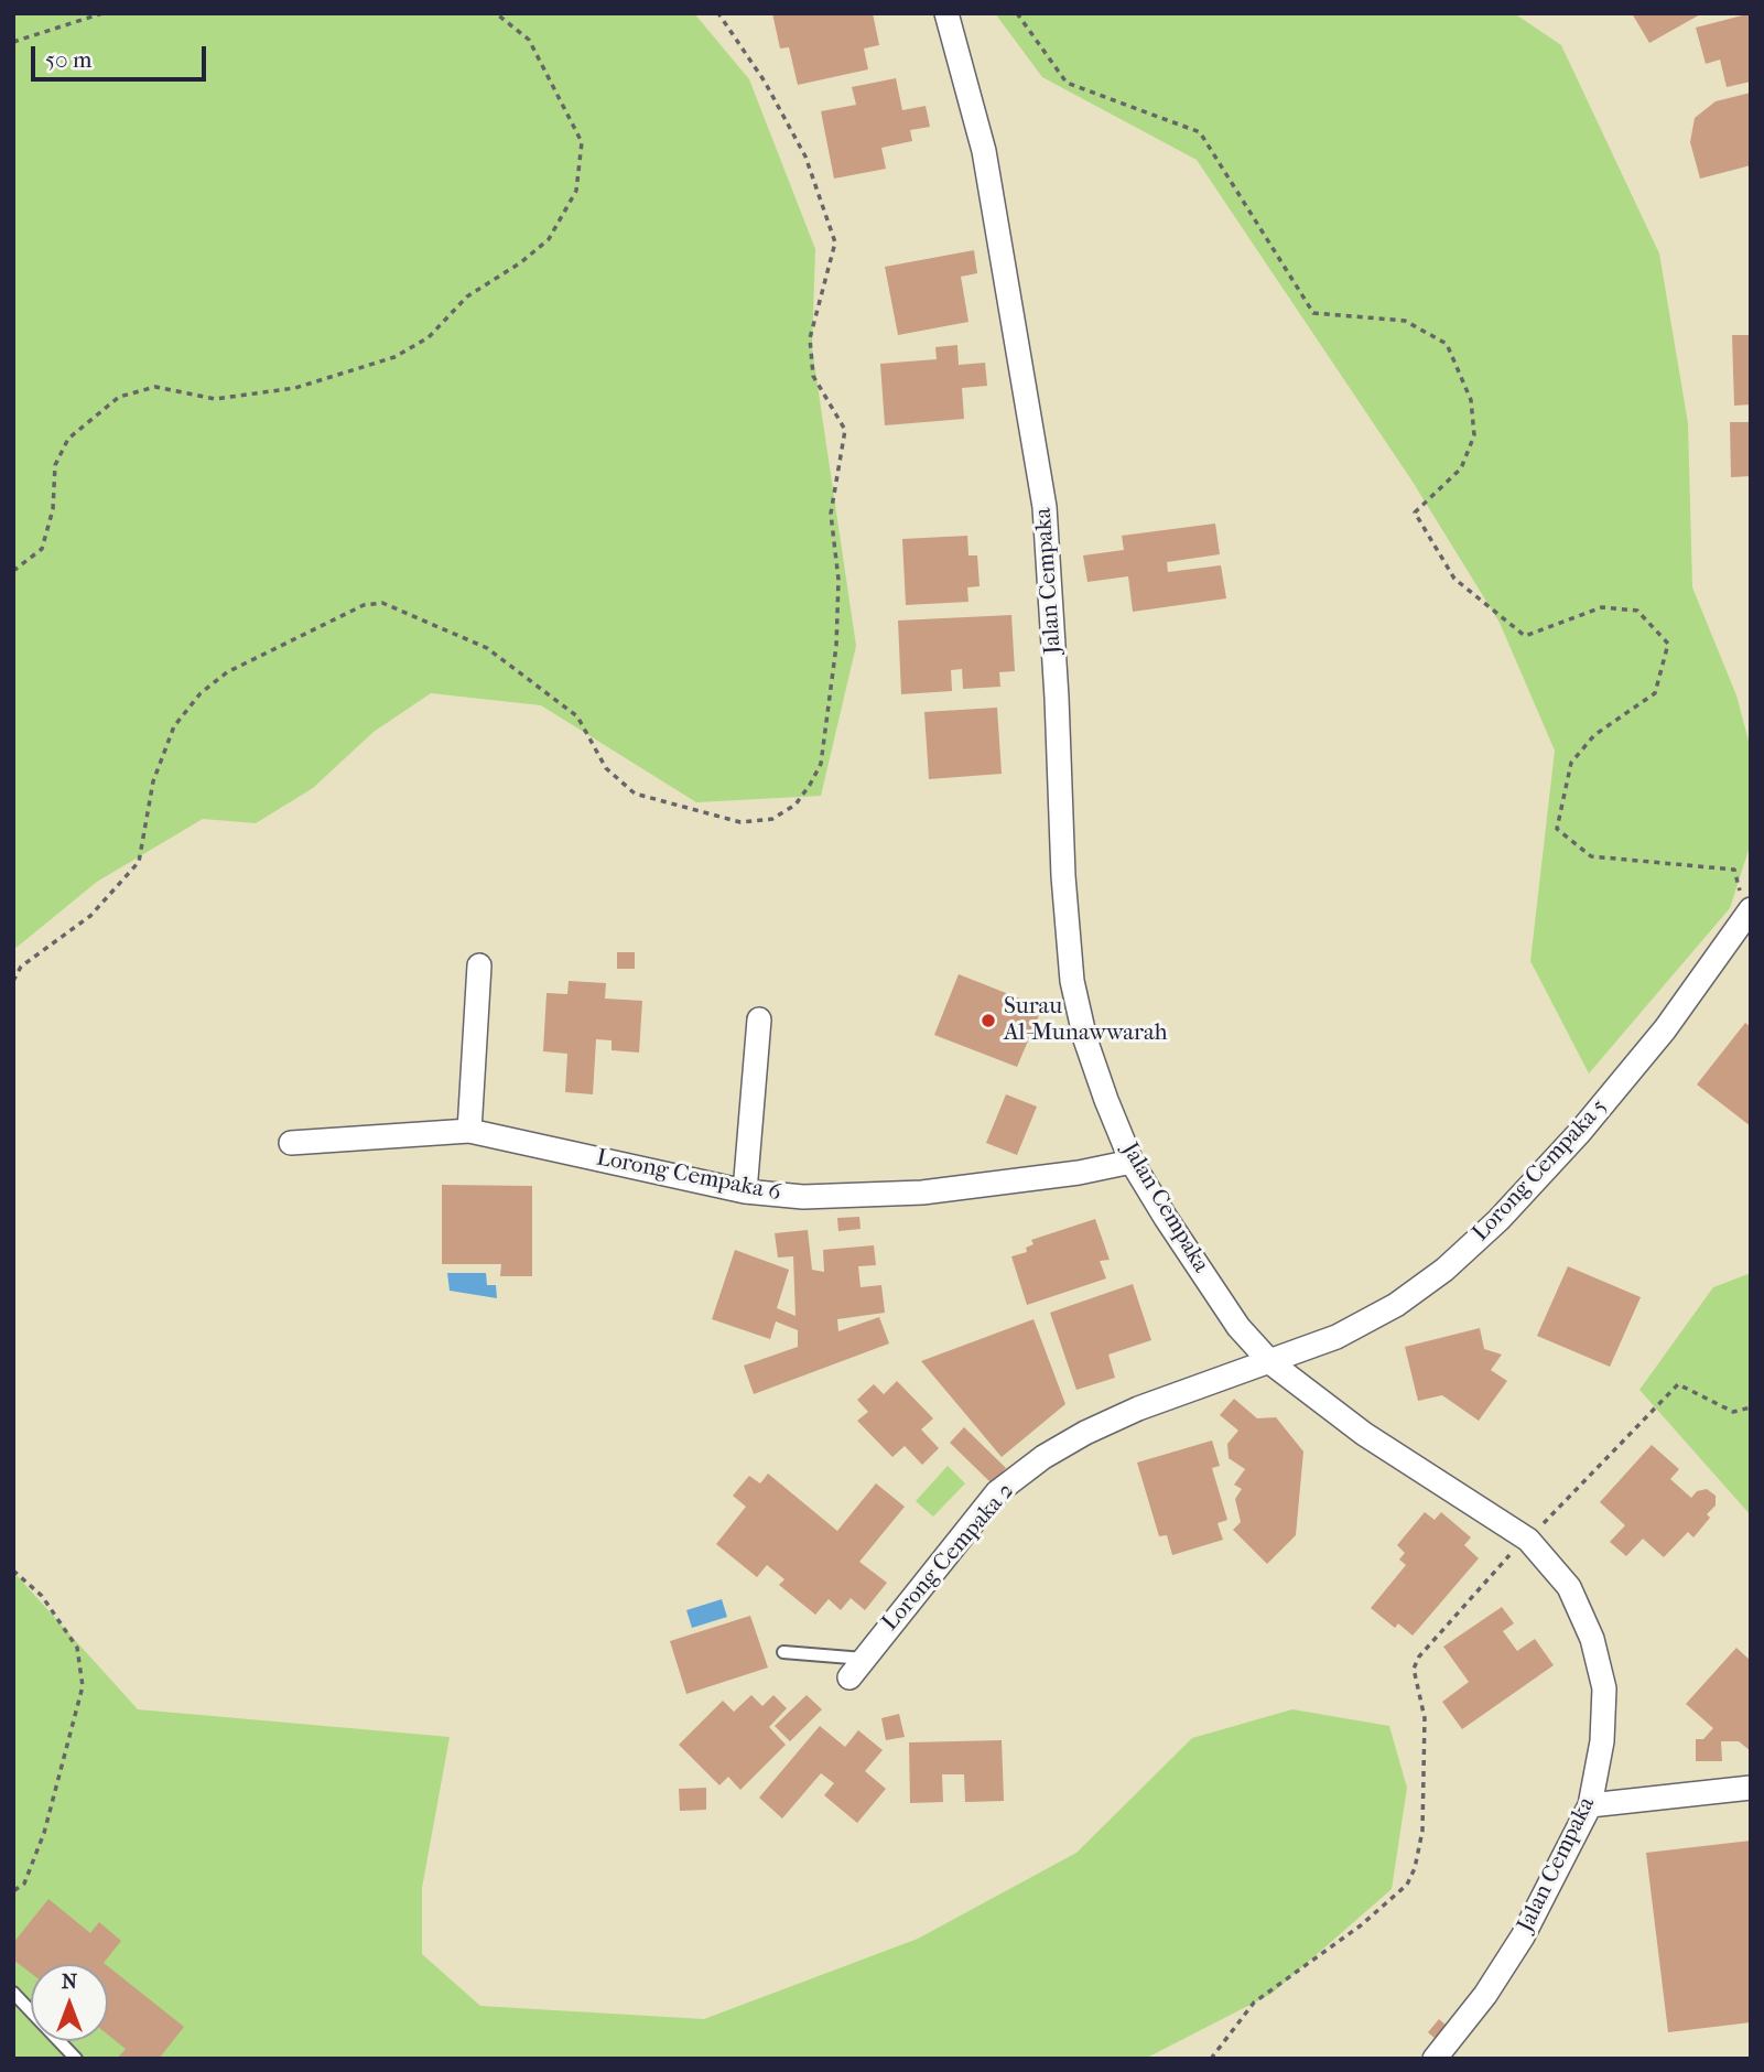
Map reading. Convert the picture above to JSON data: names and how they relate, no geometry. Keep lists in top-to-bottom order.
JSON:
{
  "streets": {
    "street": [
      "Jalan Cempaka",
      "Lorong Cempaka 5",
      "Lorong Cempaka 6",
      "Lorong Cempaka 2"
    ]
  },
  "crossings": [
    ["Jalan Cempaka", "Lorong Cempaka 5"],
    ["Jalan Cempaka", "Lorong Cempaka 6"],
    ["Jalan Cempaka", "Lorong Cempaka 2"],
    ["Lorong Cempaka 5", "Lorong Cempaka 2"]
  ],
  "places": ["Surau Al-Munawwarah"],
  "scale_bar": "50 m",
  "north": "top"
}
